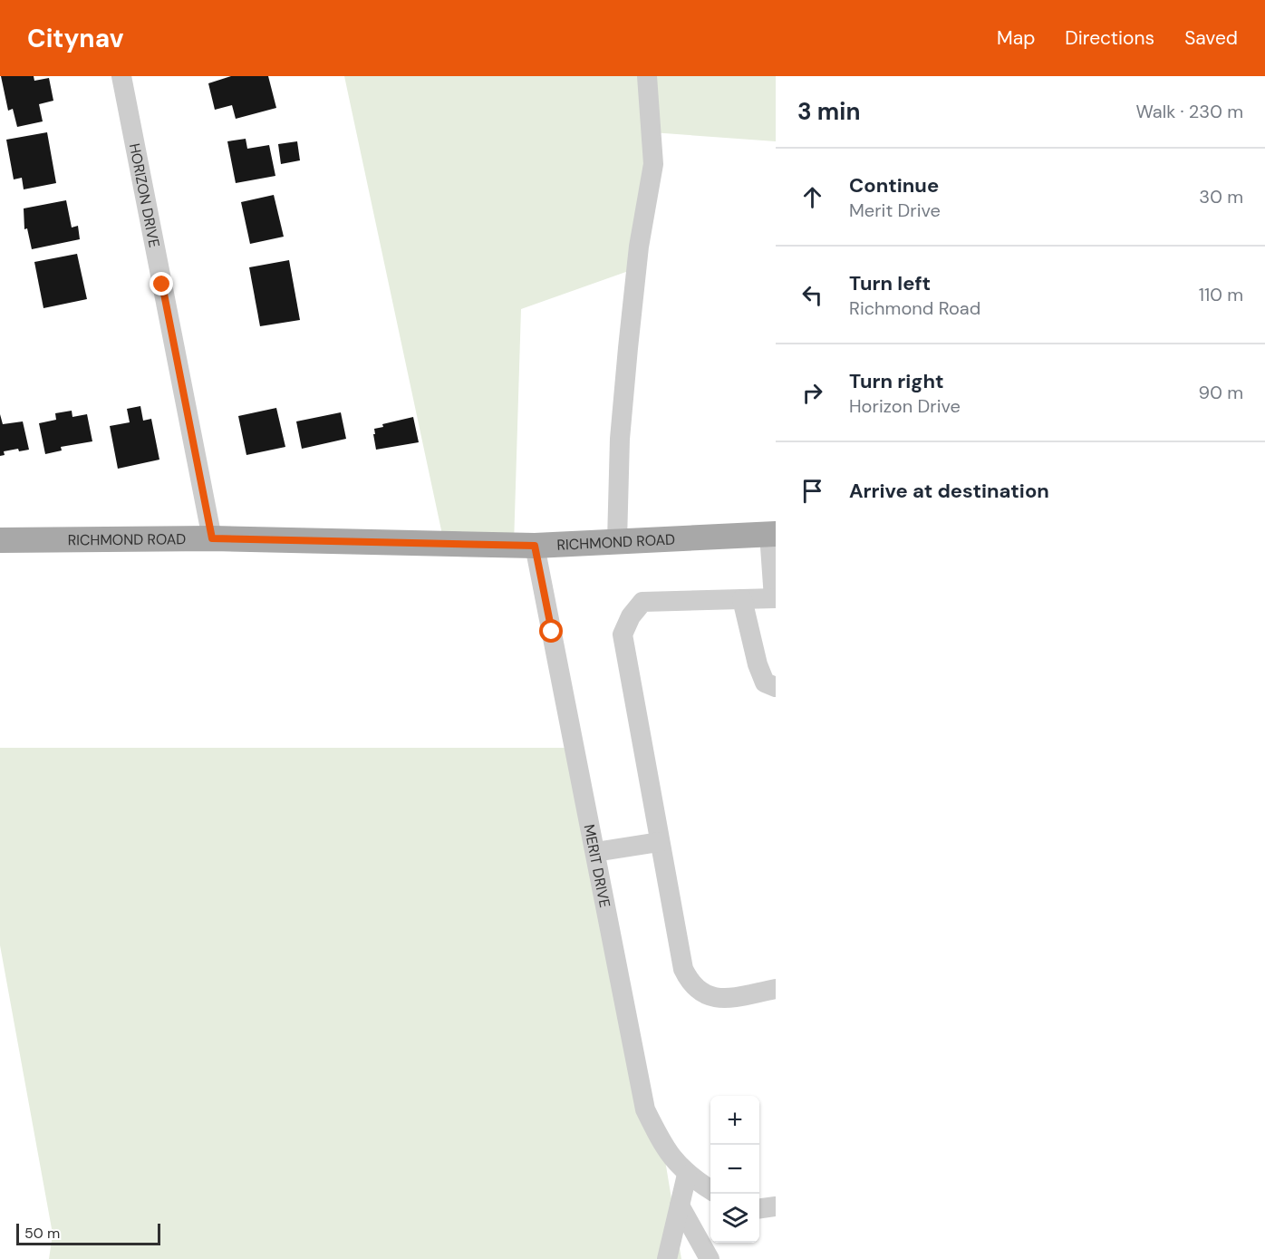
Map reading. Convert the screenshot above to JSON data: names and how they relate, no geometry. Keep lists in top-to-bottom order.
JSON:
{
  "streets": {
    "main road": ["RICHMOND ROAD"],
    "street": ["HORIZON DRIVE", "MERIT DRIVE"]
  },
  "crossings": [
    ["HORIZON DRIVE", "RICHMOND ROAD"],
    ["RICHMOND ROAD", "MERIT DRIVE"]
  ],
  "scale_bar": "50 m",
  "page": {
    "header": "Citynav",
    "nav": ["Map", "Directions", "Saved"],
    "heading": ["3 min", "Walk · 230 m"],
    "list": [
      ["Continue", "Merit Drive", "30 m"],
      ["Turn left", "Richmond Road", "110 m"],
      ["Turn right", "Horizon Drive", "90 m"],
      "Arrive at destination"
    ],
    "map_buttons": ["+", "−"],
    "scale": "50 m"
  }
}
